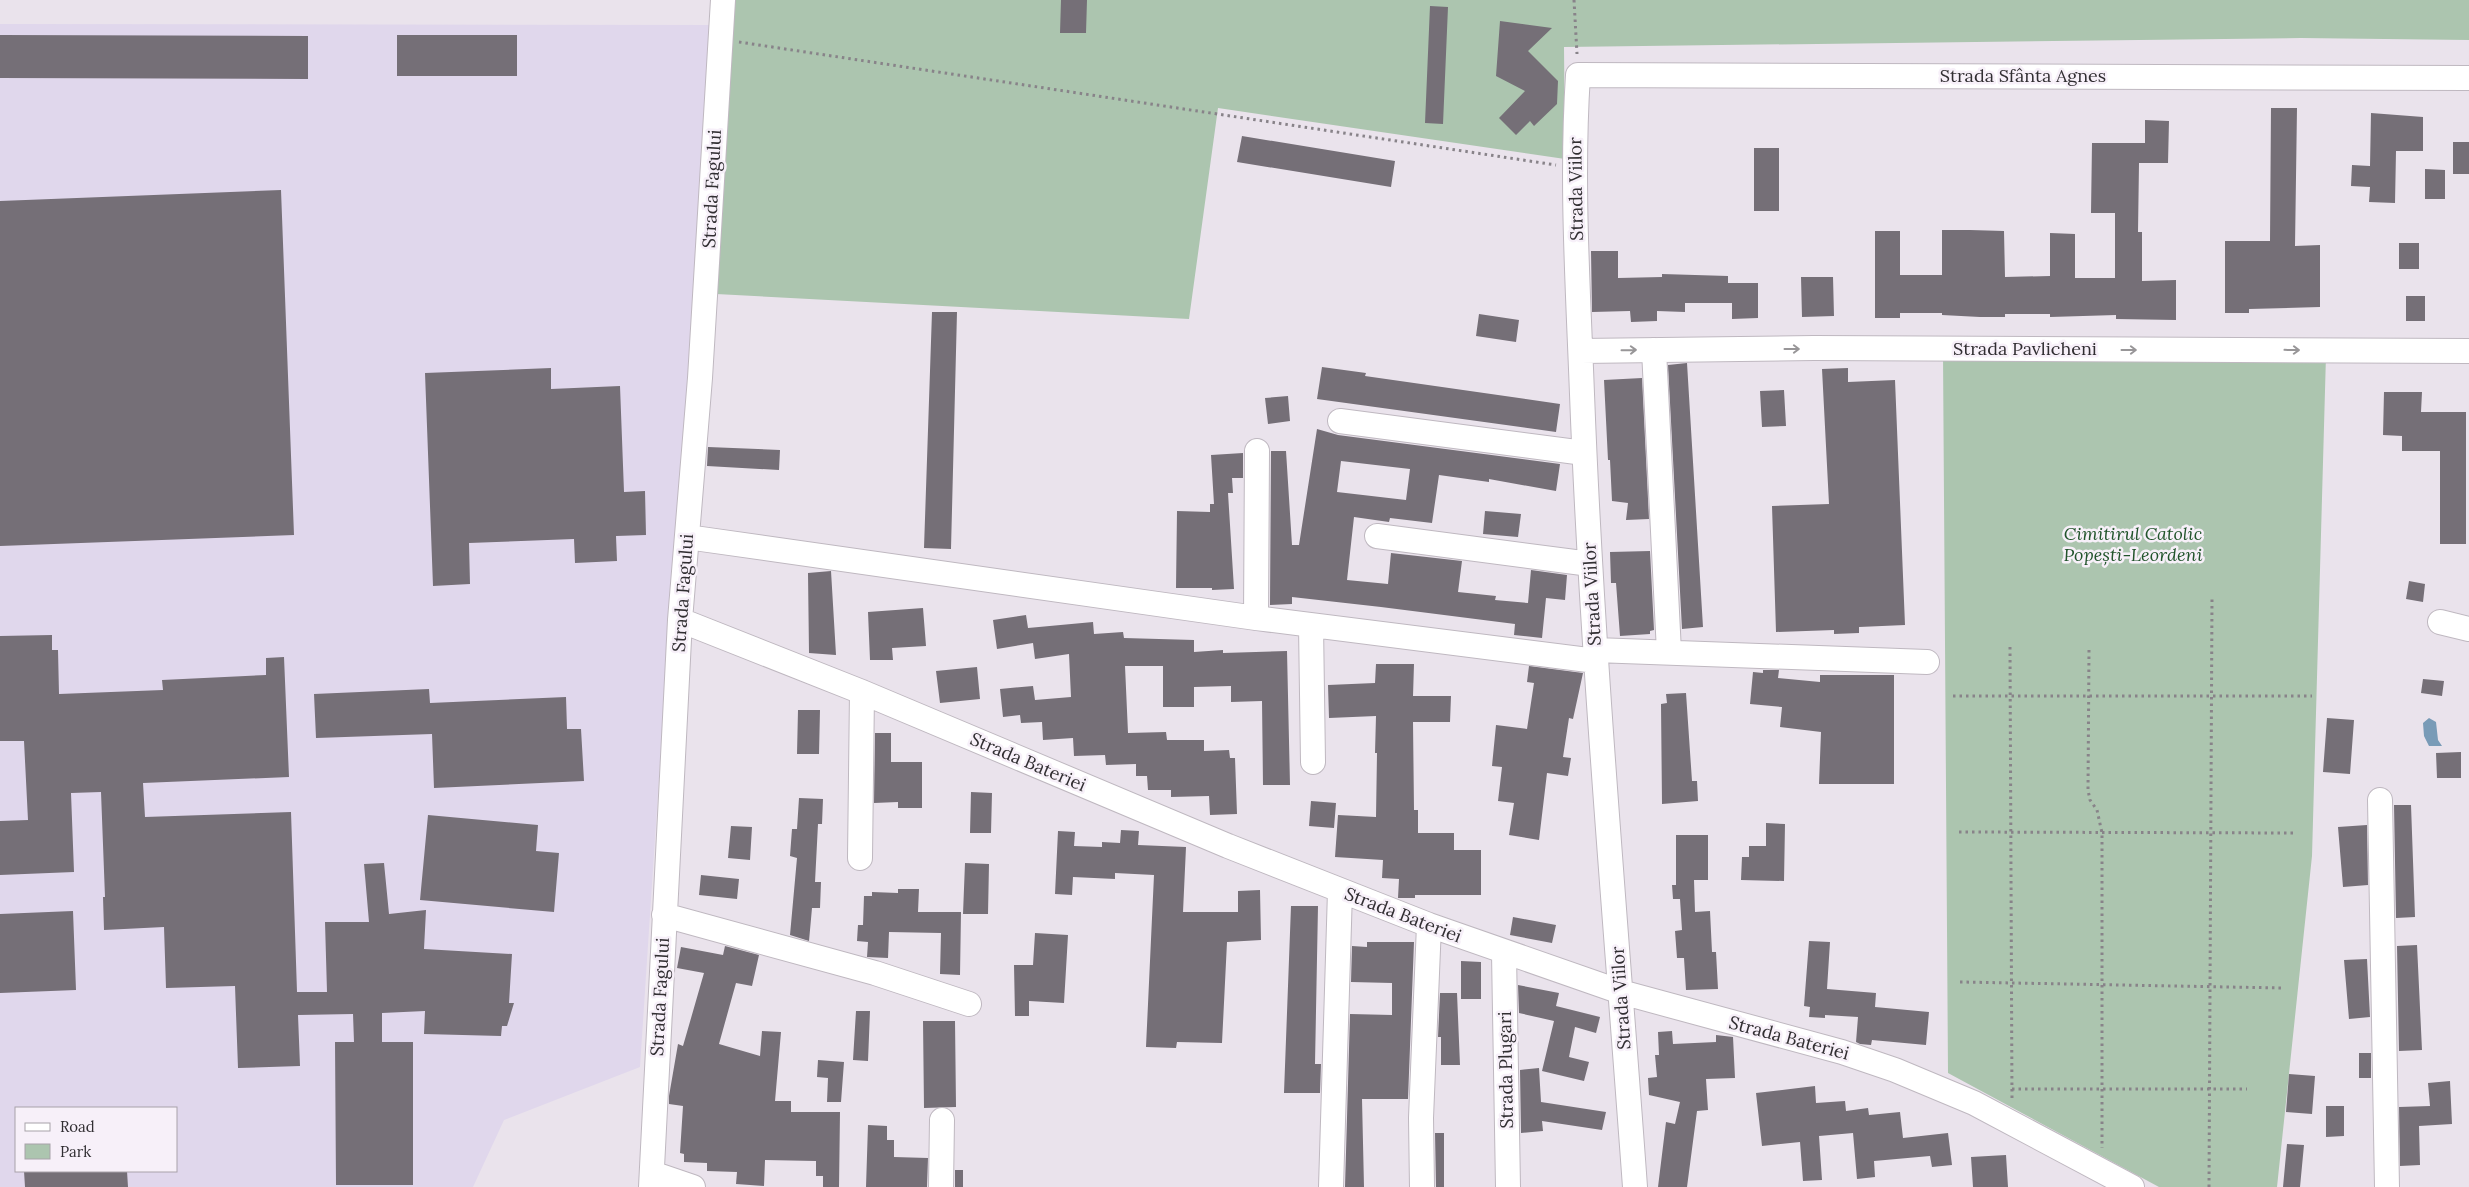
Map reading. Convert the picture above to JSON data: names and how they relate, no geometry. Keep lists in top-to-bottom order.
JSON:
{
  "streets": {
    "street": [
      "Strada Sfânta Agnes",
      "Strada Fagului",
      "Strada Viilor",
      "Strada Pavlicheni",
      "Strada Bateriei",
      "Strada Plugari"
    ]
  },
  "crossings": [
    ["Strada Sfânta Agnes", "Strada Viilor"],
    ["Strada Fagului", "Strada Bateriei"],
    ["Strada Viilor", "Strada Pavlicheni"],
    ["Strada Viilor", "Strada Bateriei"],
    ["Strada Bateriei", "Strada Plugari"]
  ],
  "one_way": ["Strada Pavlicheni"],
  "parks": ["Cimitirul Catolic Popești-Leordeni"],
  "legend": ["Road", "Park"]
}
